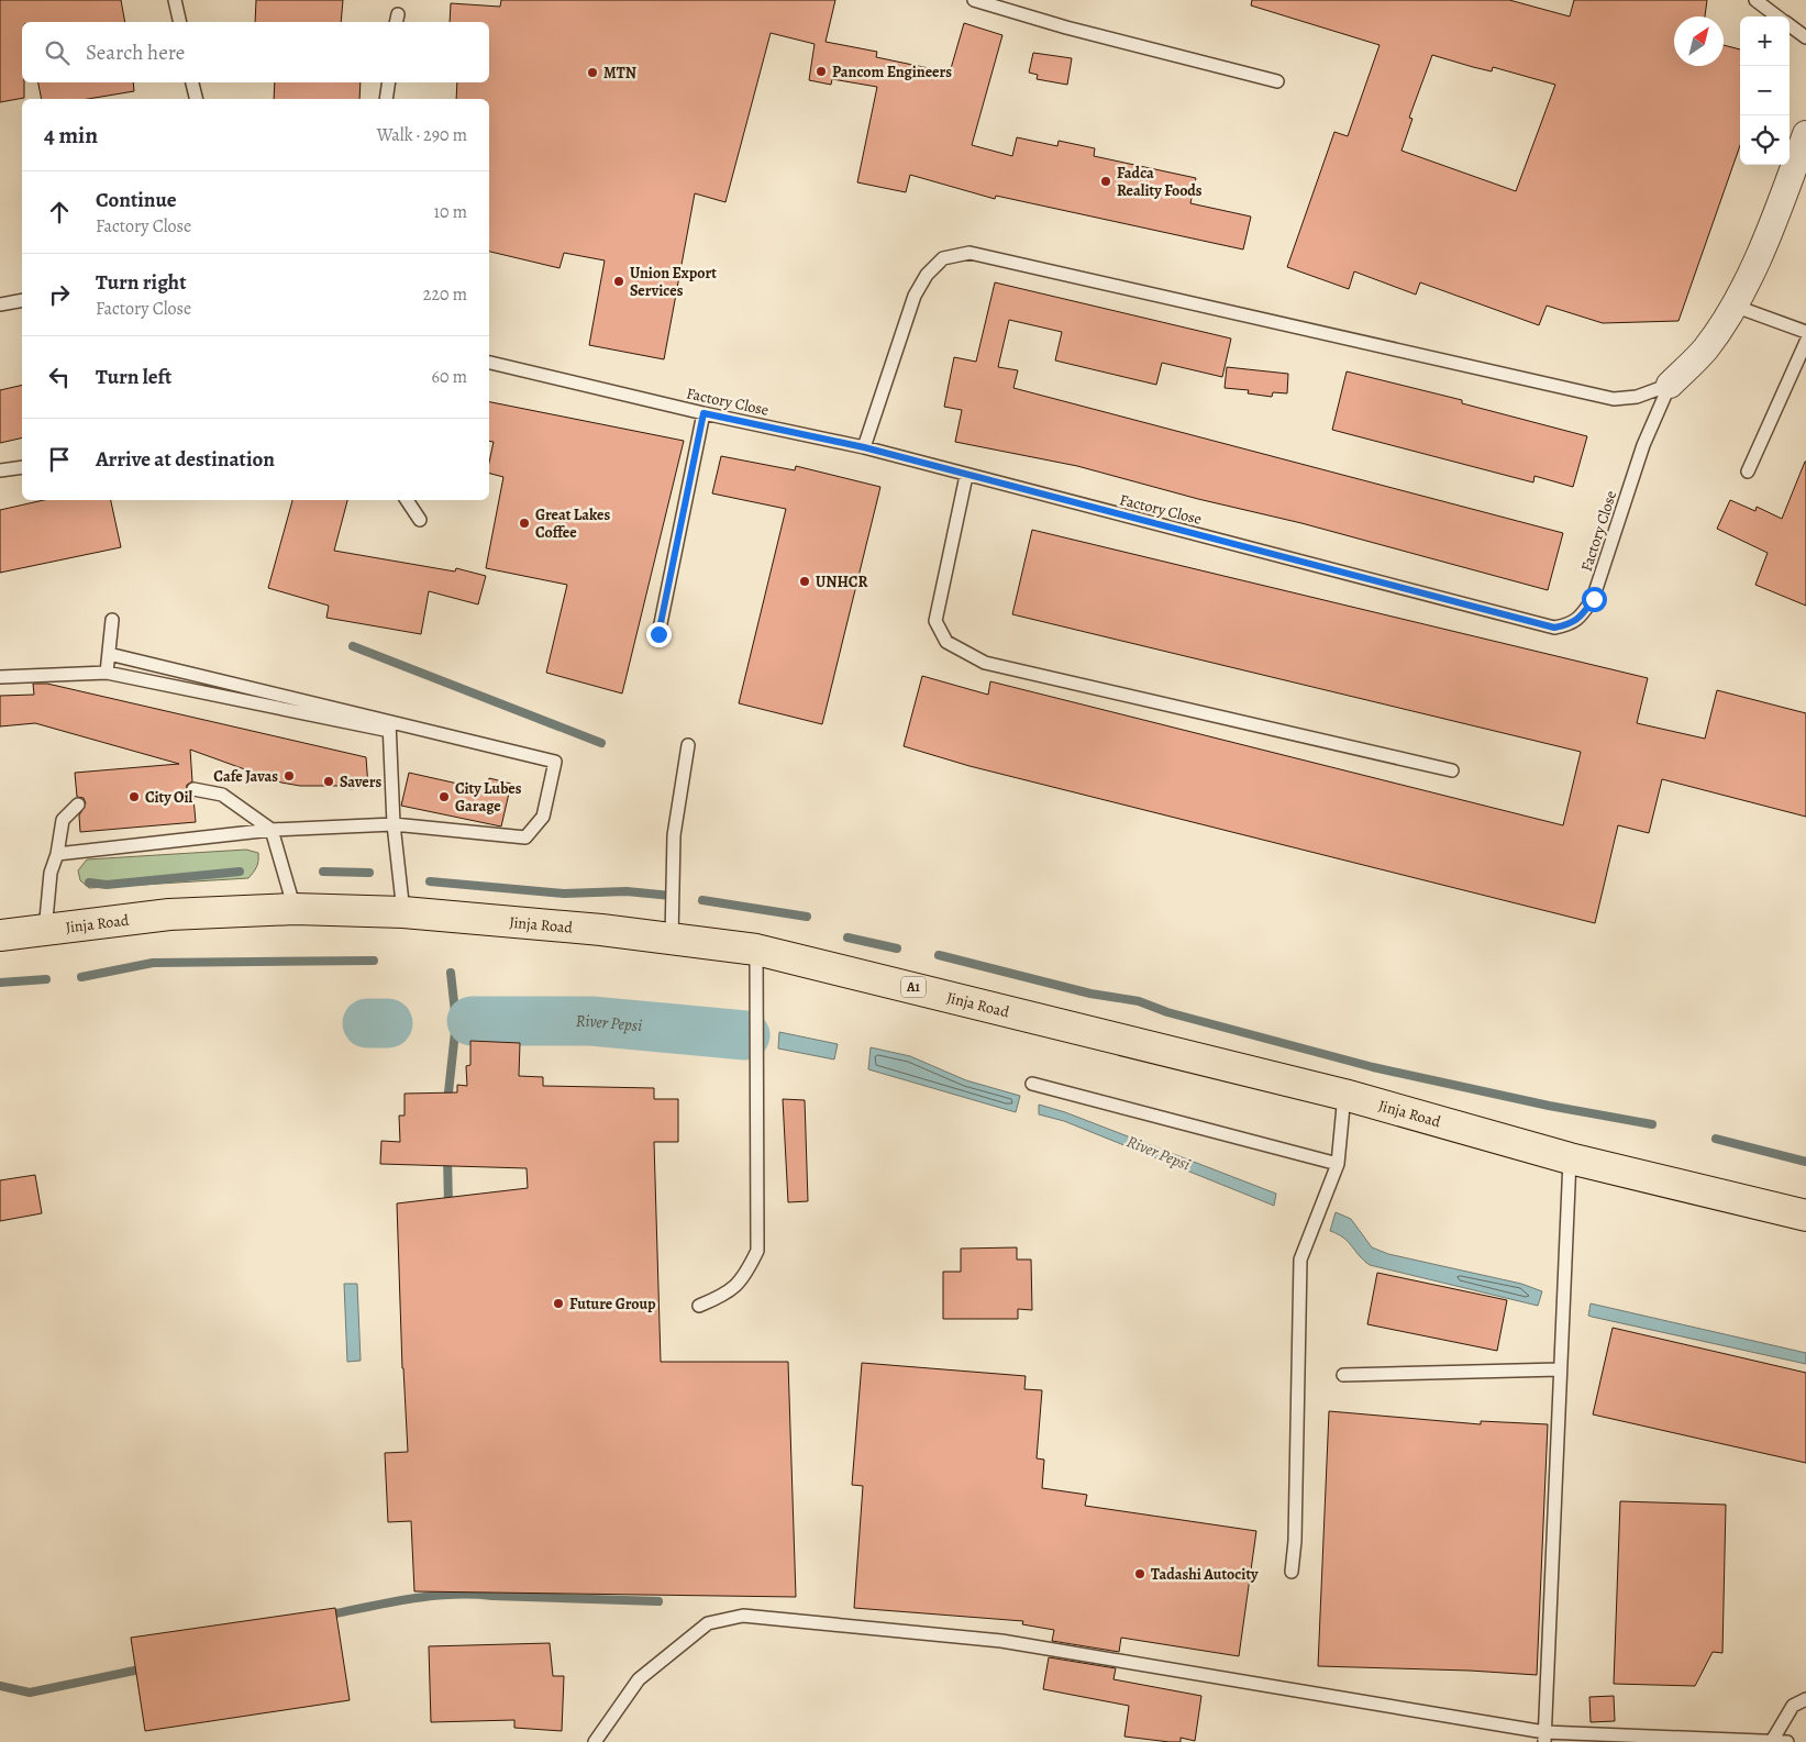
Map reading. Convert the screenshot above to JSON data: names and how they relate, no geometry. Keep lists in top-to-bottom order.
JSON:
{
  "streets": {
    "highway": ["Jinja Road", "A1"],
    "lane": ["Factory Close"]
  },
  "water": ["River Pepsi"],
  "places": [
    "Pancom Engineers",
    "MTN",
    "Fadca Reality Foods",
    "Union Export Services",
    "Great Lakes Coffee",
    "UNHCR",
    "Cafe Javas",
    "Savers",
    "City Oil",
    "City Lubes Garage",
    "Future Group",
    "Tadashi Autocity"
  ],
  "north": "top right",
  "page": {
    "map_buttons": ["+", "−"],
    "search": "Search here",
    "heading": ["4 min", "Walk · 290 m"],
    "list": [
      ["Continue", "Factory Close", "10 m"],
      ["Turn right", "Factory Close", "220 m"],
      ["Turn left", "60 m"],
      "Arrive at destination"
    ]
  }
}
